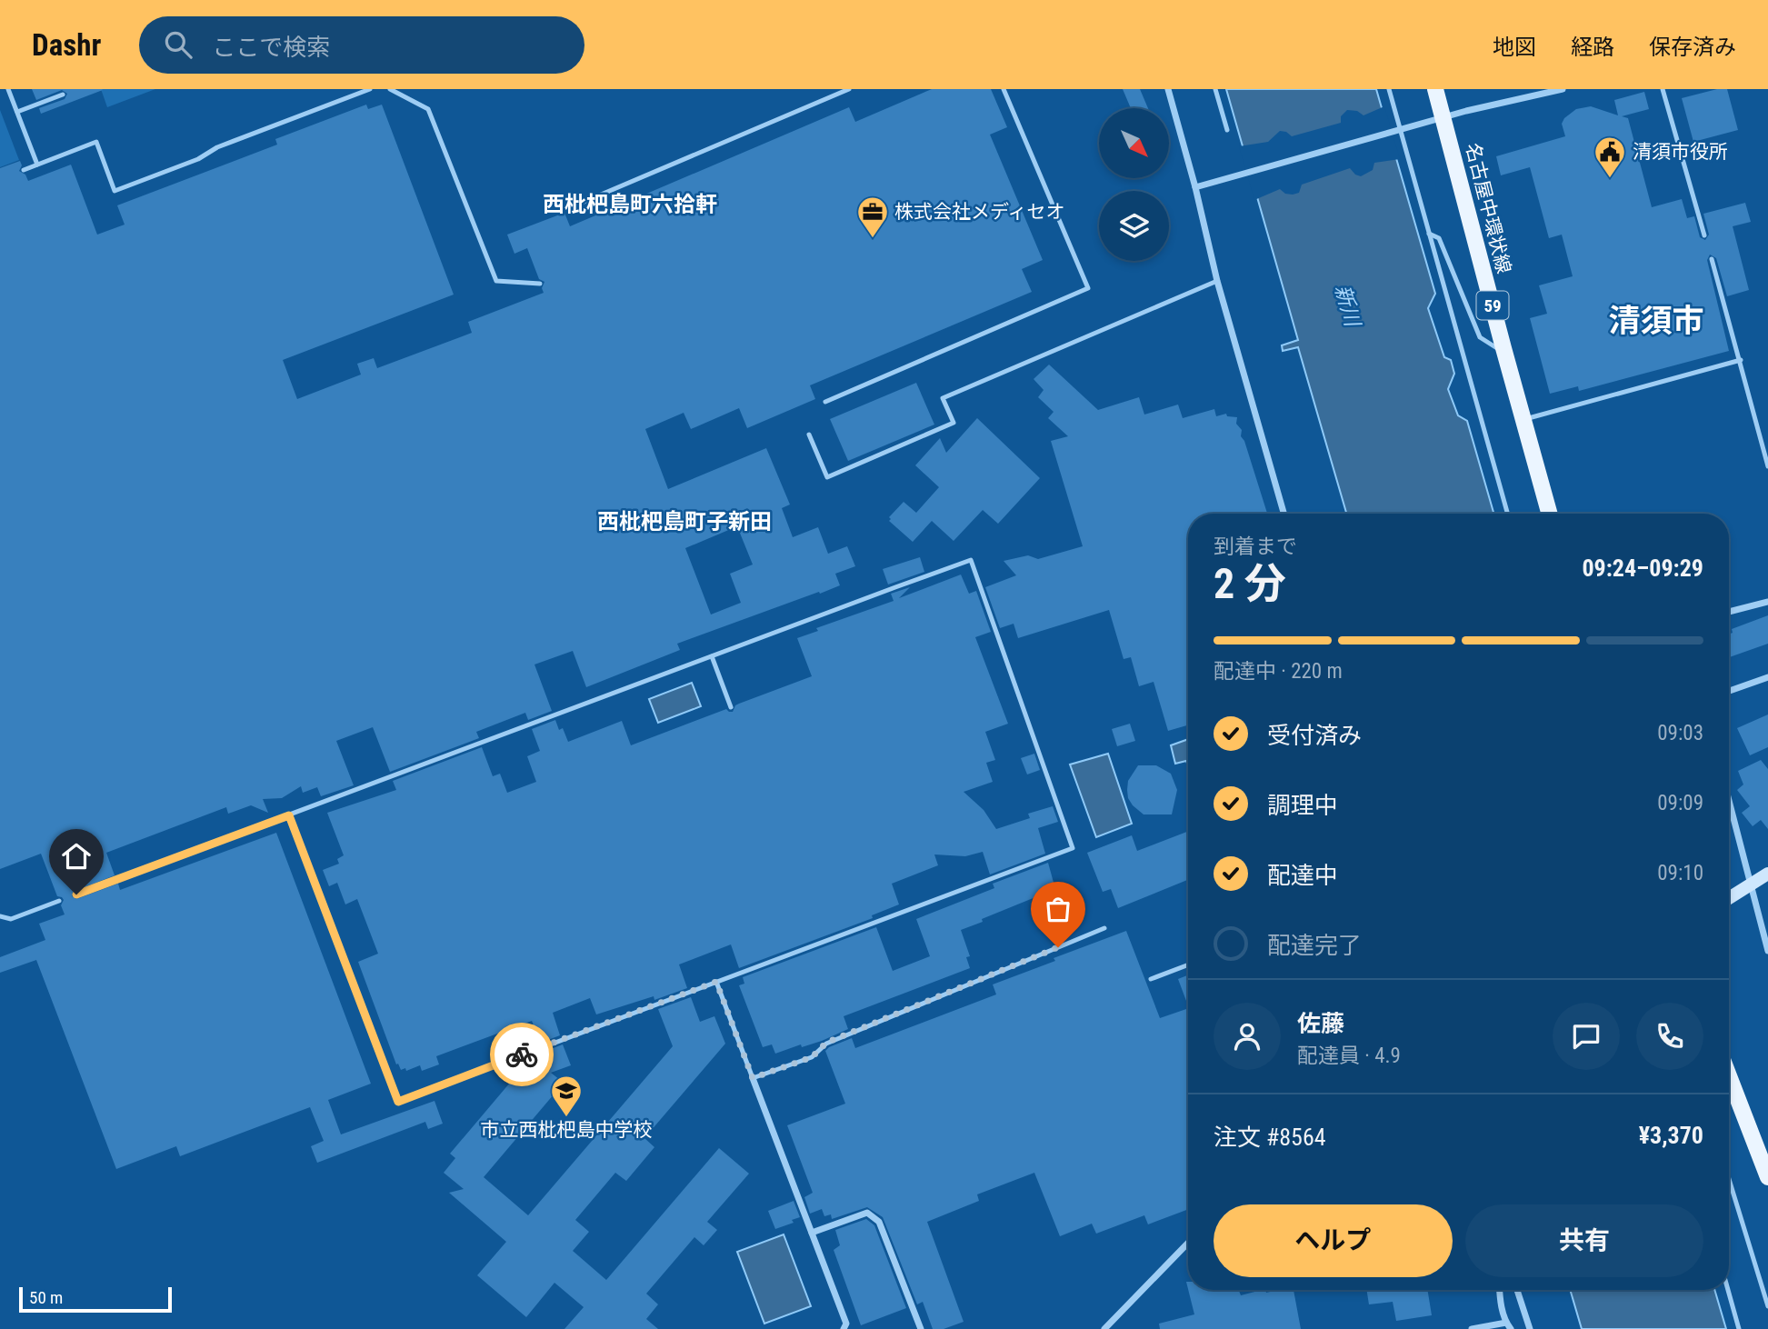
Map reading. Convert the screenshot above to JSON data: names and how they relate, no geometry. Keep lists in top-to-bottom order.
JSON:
{
  "streets": {
    "main road": ["名古屋中環状線", "59"]
  },
  "districts": ["西枇杷島町六拾軒", "清須市", "西枇杷島町子新田"],
  "water": ["新川"],
  "places": {
    "public building": ["清須市役所"],
    "office": ["株式会社メディセオ"],
    "school or university": ["市立西枇杷島中学校"]
  },
  "scale_bar": "50 m",
  "north": "bottom right",
  "page": {
    "header": "Dashr",
    "search": "ここで検索",
    "nav": ["地図", "経路", "保存済み"],
    "heading": ["2 分", "到着まで", "09:24–09:29"],
    "panel": [
      "佐藤",
      "配達員 · 4.9",
      "注文 #8564",
      "¥3,370"
    ],
    "bar": "配達中 · 220 m",
    "list": [
      ["受付済み", "09:03"],
      ["調理中", "09:09"],
      ["配達中", "09:10"],
      "配達完了"
    ],
    "buttons": ["ヘルプ", "共有"],
    "scale": "50 m"
  }
}
